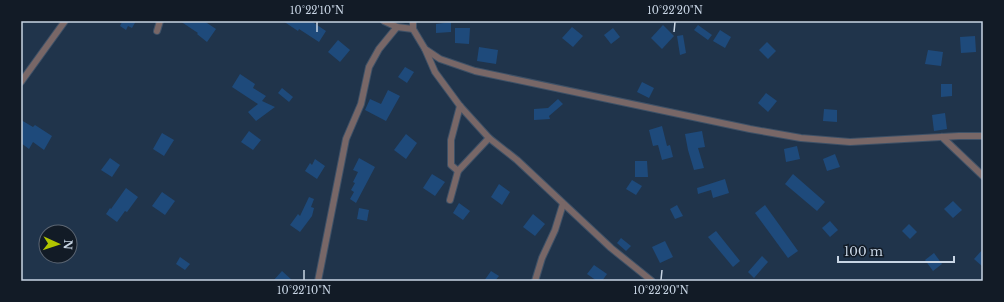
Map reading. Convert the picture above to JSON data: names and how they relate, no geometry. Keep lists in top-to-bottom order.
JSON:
{
  "scale_bar": "100 m",
  "north": "right",
  "coordinates": ["10°22'10\"N", "10°22'20\"N"]
}
